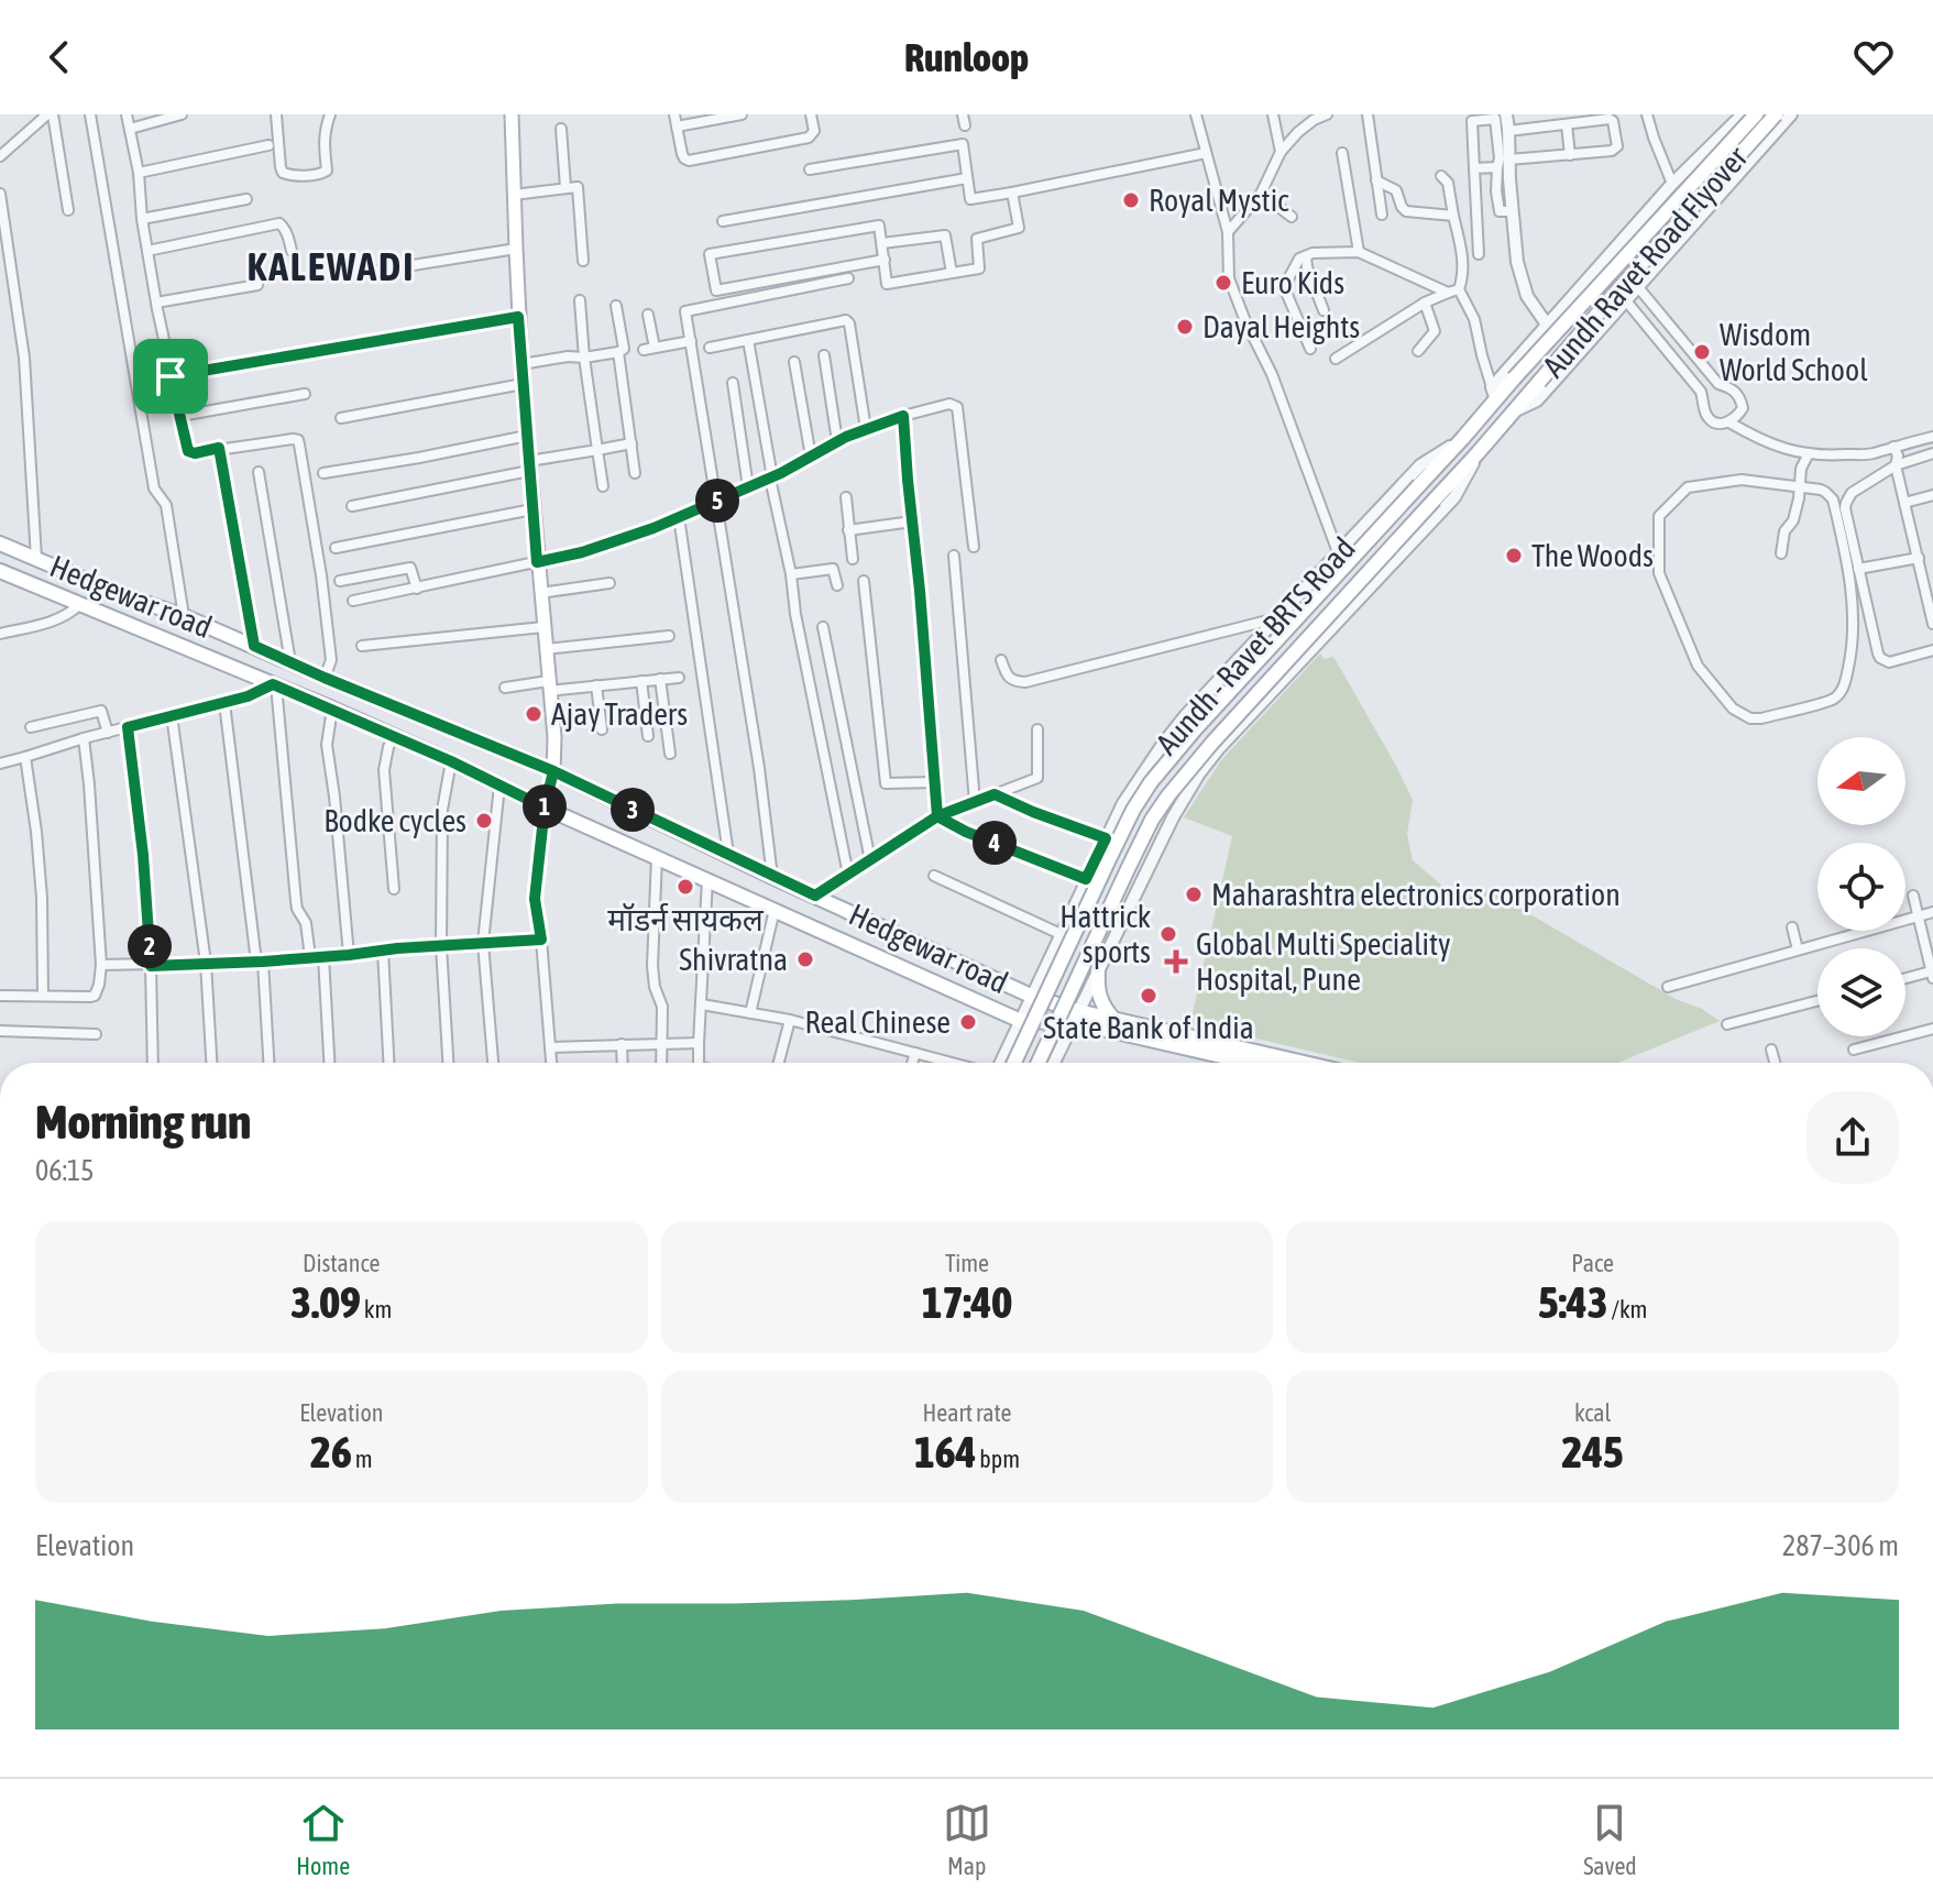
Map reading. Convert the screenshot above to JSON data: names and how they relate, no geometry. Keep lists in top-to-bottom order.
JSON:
{
  "streets": {
    "main road": ["Aundh Ravet Road Flyover", "Hedgewar road"],
    "street": ["Aundh - Ravet BRTS Road"]
  },
  "crossings": [
    ["Aundh Ravet Road Flyover", "Aundh - Ravet BRTS Road"],
    ["Hedgewar road", "Aundh - Ravet BRTS Road"]
  ],
  "districts": ["KALEWADI"],
  "places": {
    "other": [
      "Royal Mystic",
      "Euro Kids",
      "Dayal Heights",
      "Wisdom World School",
      "The Woods",
      "Ajay Traders",
      "Bodke cycles",
      "मॉडर्न सायकल",
      "Maharashtra electronics corporation",
      "Hattrick sports",
      "Shivratna",
      "State Bank of India",
      "Real Chinese"
    ],
    "health": ["Global Multi Speciality Hospital, Pune"]
  },
  "north": "left",
  "page": {
    "header": "Runloop",
    "pins": [
      "5",
      "1",
      "3",
      "4",
      "2"
    ],
    "heading": ["Morning run", "06:15"],
    "stats": [
      ["Distance", "3.09 km"],
      ["Time", "17:40"],
      ["Pace", "5:43 /km"],
      ["Elevation", "26 m"],
      ["Heart rate", "164 bpm"],
      ["kcal", "245"]
    ],
    "chart": ["Elevation", "287–306 m"],
    "tabs": ["Home", "Map", "Saved"]
  }
}
